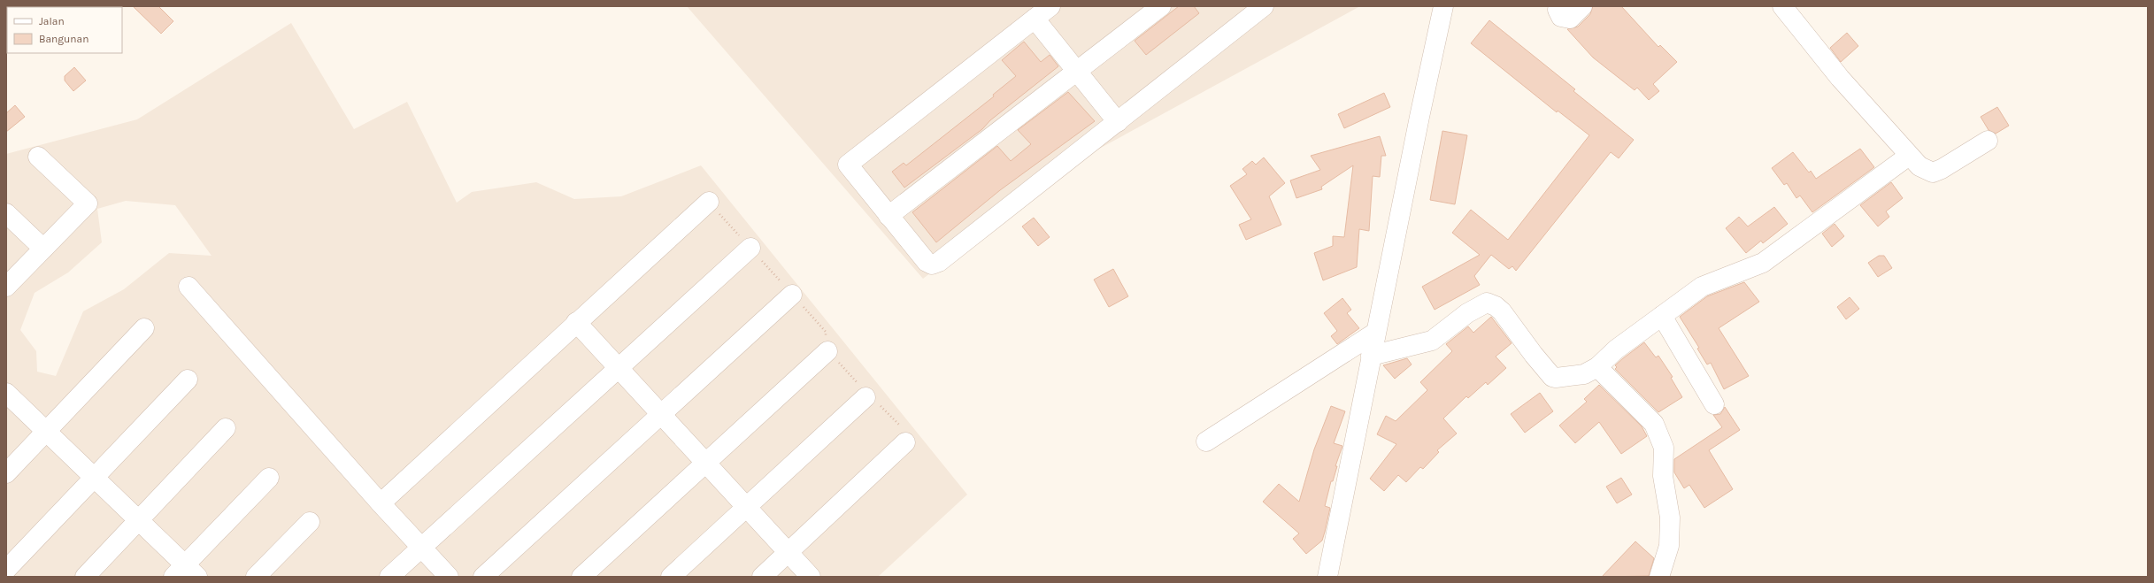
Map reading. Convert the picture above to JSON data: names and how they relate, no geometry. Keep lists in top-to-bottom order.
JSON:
{
  "legend": ["Jalan", "Bangunan"]
}
